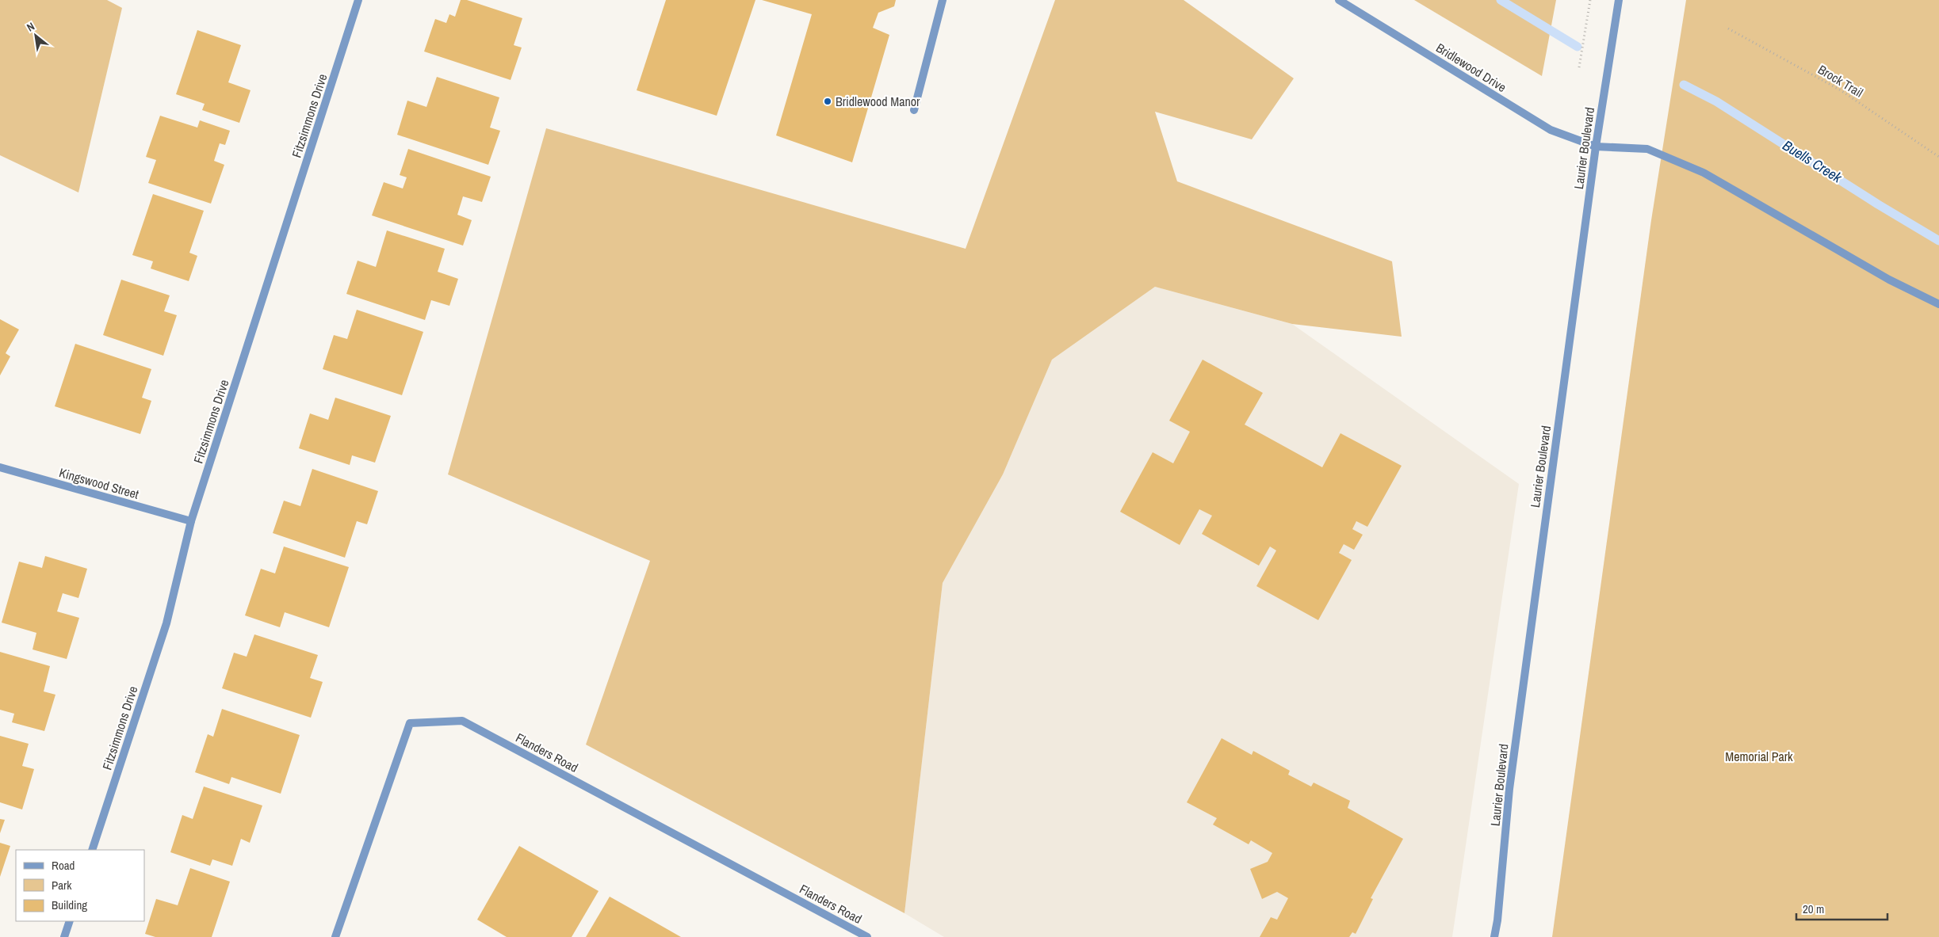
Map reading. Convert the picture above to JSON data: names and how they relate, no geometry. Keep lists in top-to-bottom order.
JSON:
{
  "streets": {
    "street": [
      "Bridlewood Drive",
      "Fitzsimmons Drive",
      "Laurier Boulevard",
      "Kingswood Street",
      "Flanders Road"
    ],
    "path": ["Brock Trail"]
  },
  "crossings": [
    ["Bridlewood Drive", "Laurier Boulevard"],
    ["Fitzsimmons Drive", "Kingswood Street"]
  ],
  "water": ["Buells Creek"],
  "parks": ["Memorial Park"],
  "places": ["Bridlewood Manor"],
  "legend": ["Road", "Park", "Building"],
  "scale_bar": "20 m",
  "north": "top left"
}
